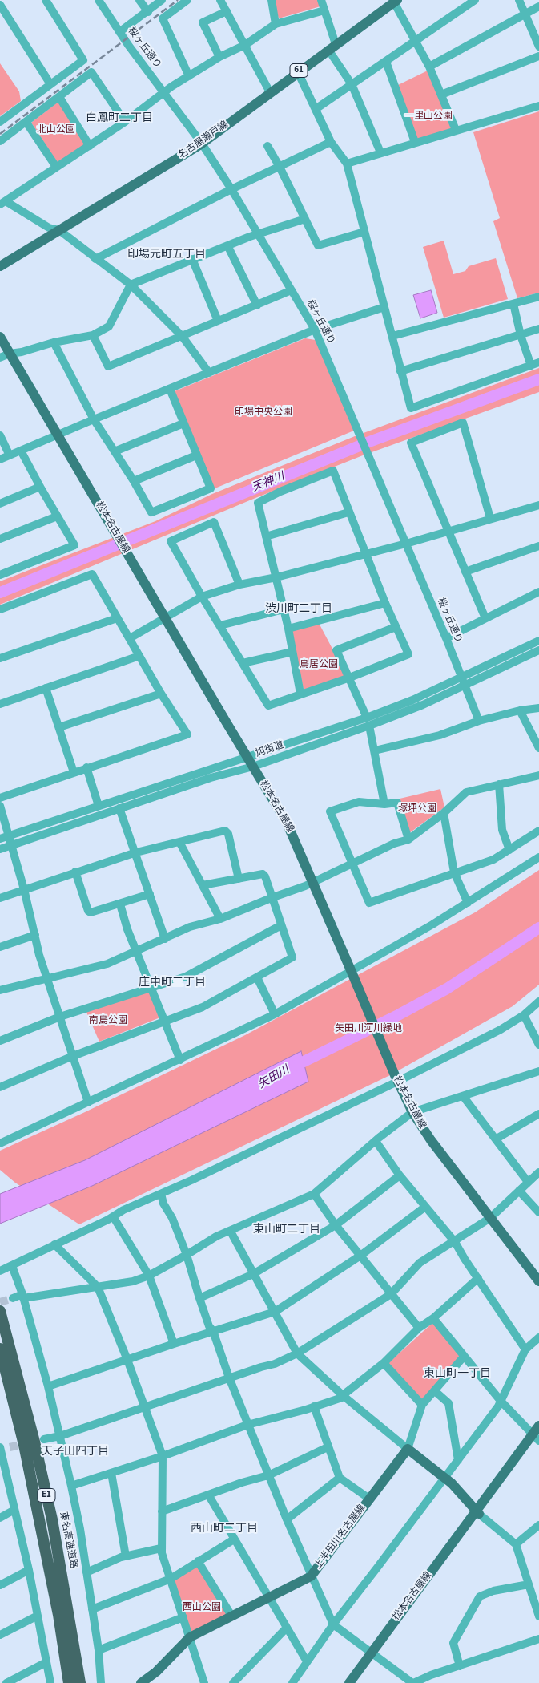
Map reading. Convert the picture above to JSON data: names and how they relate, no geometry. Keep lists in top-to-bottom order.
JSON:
{
  "streets": {
    "highway": ["E1", "東名高速道路"],
    "main road": [
      "61",
      "名古屋瀬戸線",
      "松本名古屋線",
      "上半田川名古屋線"
    ],
    "street": ["桜ヶ丘通り", "旭街道"]
  },
  "crossings": [
    ["桜ヶ丘通り", "名古屋瀬戸線"],
    ["桜ヶ丘通り", "旭街道"],
    ["松本名古屋線", "旭街道"]
  ],
  "districts": [
    "白鳳町二丁目",
    "印場元町五丁目",
    "渋川町二丁目",
    "庄中町三丁目",
    "東山町二丁目",
    "東山町一丁目",
    "天子田四丁目",
    "西山町二丁目"
  ],
  "water": ["天神川", "矢田川"],
  "parks": [
    "一里山公園",
    "北山公園",
    "印場中央公園",
    "鳥居公園",
    "塚坪公園",
    "南島公園",
    "矢田川河川緑地",
    "西山公園"
  ]
}
